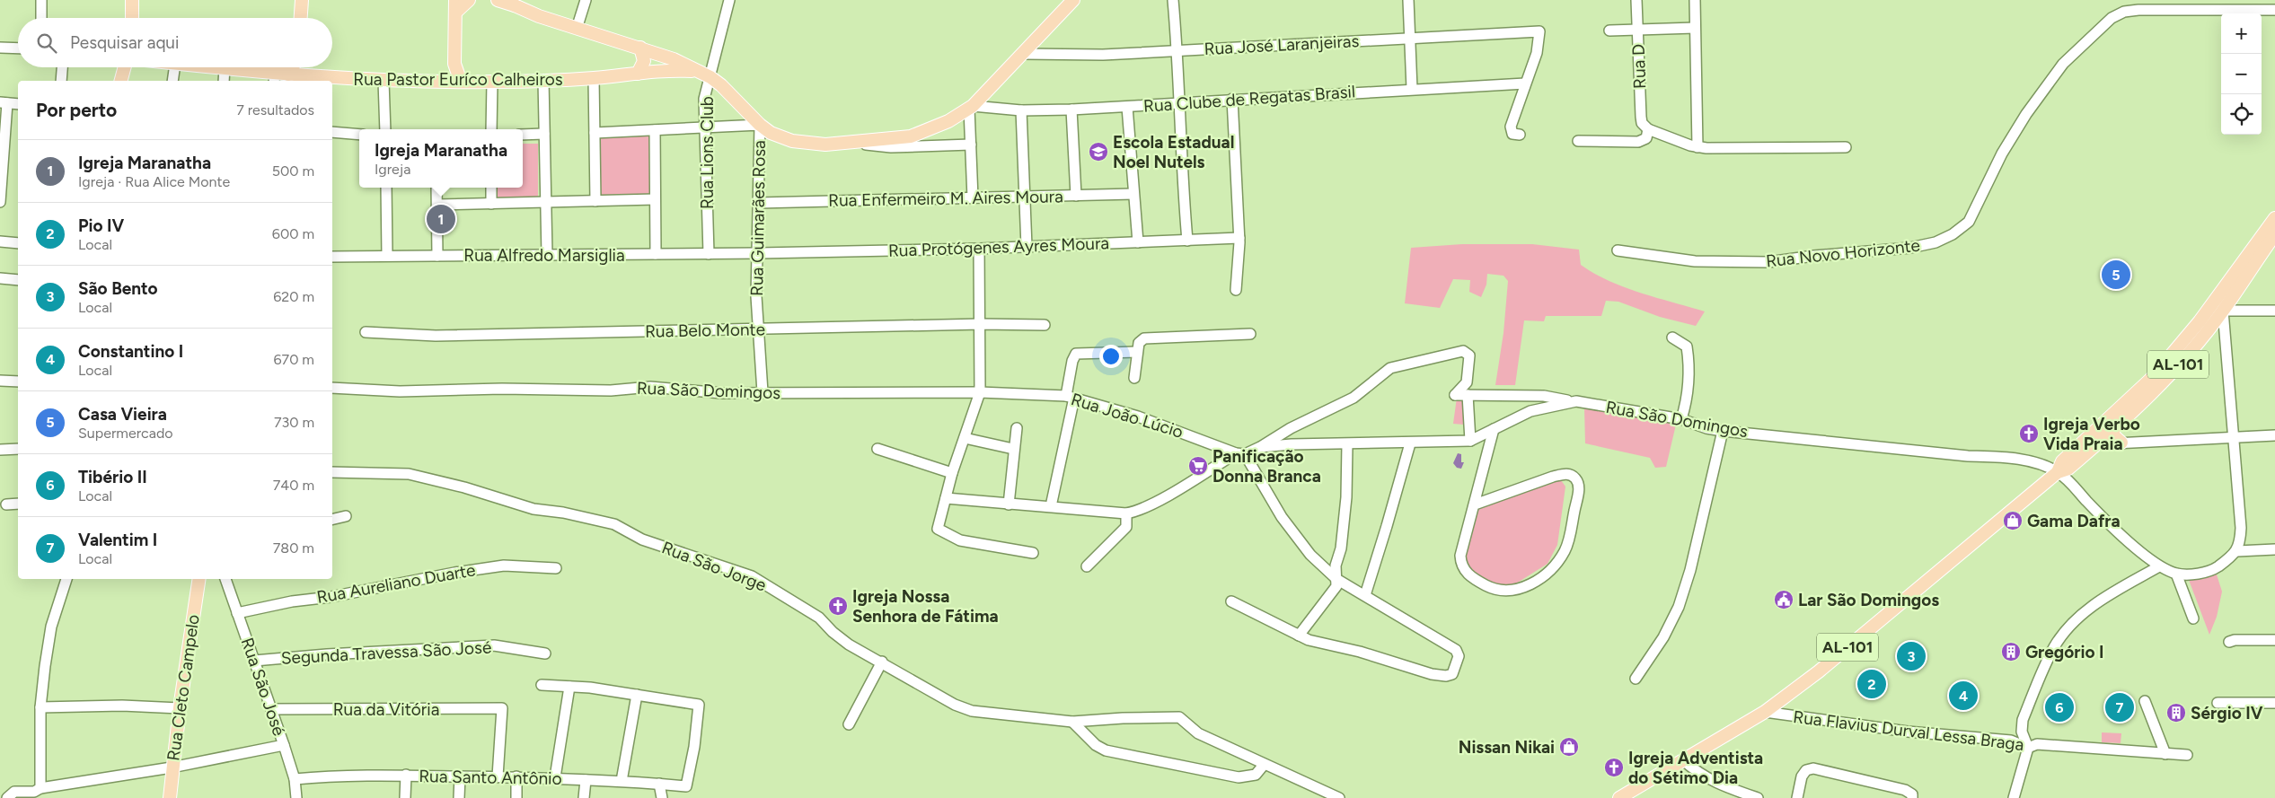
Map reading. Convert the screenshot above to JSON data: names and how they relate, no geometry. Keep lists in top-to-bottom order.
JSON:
{
  "streets": {
    "main road": ["Rua Pastor Euríco Calheiros", "AL-101", "Rua Cleto Campelo"],
    "street": [
      "Rua José Laranjeiras",
      "Rua D",
      "Rua Clube de Regatas Brasil",
      "Rua Lions Club",
      "Rua Enfermeiro M. Aires Moura",
      "Rua Guimarães Rosa",
      "Rua Protógenes Ayres Moura",
      "Rua Novo Horizonte",
      "Rua Alfredo Marsiglia",
      "Rua Belo Monte",
      "Rua São Domingos",
      "Rua João Lúcio",
      "Rua São Jorge",
      "Rua Aureliano Duarte",
      "Segunda Travessa São José",
      "Rua São José",
      "Rua da Vitória",
      "Rua Flavius Durval Lessa Braga",
      "Rua Santo Antônio"
    ]
  },
  "crossings": [
    ["Rua José Laranjeiras", "Rua Clube de Regatas Brasil"],
    ["Rua Lions Club", "Rua Alfredo Marsiglia"],
    ["Rua Enfermeiro M. Aires Moura", "Rua Guimarães Rosa"],
    ["Rua Guimarães Rosa", "Rua Protógenes Ayres Moura"],
    ["Rua Guimarães Rosa", "Rua Alfredo Marsiglia"],
    ["Rua Guimarães Rosa", "Rua Belo Monte"],
    ["Rua Guimarães Rosa", "Rua São Domingos"],
    ["Rua Protógenes Ayres Moura", "Rua Alfredo Marsiglia"],
    ["AL-101", "Rua São Domingos"],
    ["AL-101", "Rua Flavius Durval Lessa Braga"],
    ["Rua São Domingos", "Rua João Lúcio"],
    ["Rua Aureliano Duarte", "Rua São José"],
    ["Segunda Travessa São José", "Rua São José"],
    ["Rua São José", "Rua da Vitória"],
    ["Rua São José", "Rua Santo Antônio"],
    ["Rua da Vitória", "Rua Santo Antônio"]
  ],
  "places": {
    "school or university": ["Escola Estadual Noel Nutels"],
    "church": ["Igreja Verbo Vida Praia", "Igreja Nossa Senhora de Fátima", "Igreja Adventista do Sétimo Dia"],
    "supermarket": ["Panificação Donna Branca"],
    "shop": ["Gama Dafra", "Nissan Nikai"],
    "public building": ["Lar São Domingos"],
    "building": ["Gregório I", "Sérgio IV"]
  },
  "page": {
    "map_buttons": ["+", "−"],
    "search": "Pesquisar aqui",
    "heading": ["Por perto", "7 resultados"],
    "popup": ["Igreja Maranatha", "Igreja"],
    "list": [
      {
        "mark": "1",
        "name": "Igreja Maranatha",
        "note": "Igreja · Rua Alice Monte",
        "value": "500 m"
      },
      {
        "mark": "2",
        "name": "Pio IV",
        "note": "Local",
        "value": "600 m"
      },
      {
        "mark": "3",
        "name": "São Bento",
        "note": "Local",
        "value": "620 m"
      },
      {
        "mark": "4",
        "name": "Constantino I",
        "note": "Local",
        "value": "670 m"
      },
      {
        "mark": "5",
        "name": "Casa Vieira",
        "note": "Supermercado",
        "value": "730 m"
      },
      {
        "mark": "6",
        "name": "Tibério II",
        "note": "Local",
        "value": "740 m"
      },
      {
        "mark": "7",
        "name": "Valentim I",
        "note": "Local",
        "value": "780 m"
      }
    ],
    "pins": [
      "1",
      "5",
      "3",
      "2",
      "4",
      "6",
      "7"
    ]
  }
}
